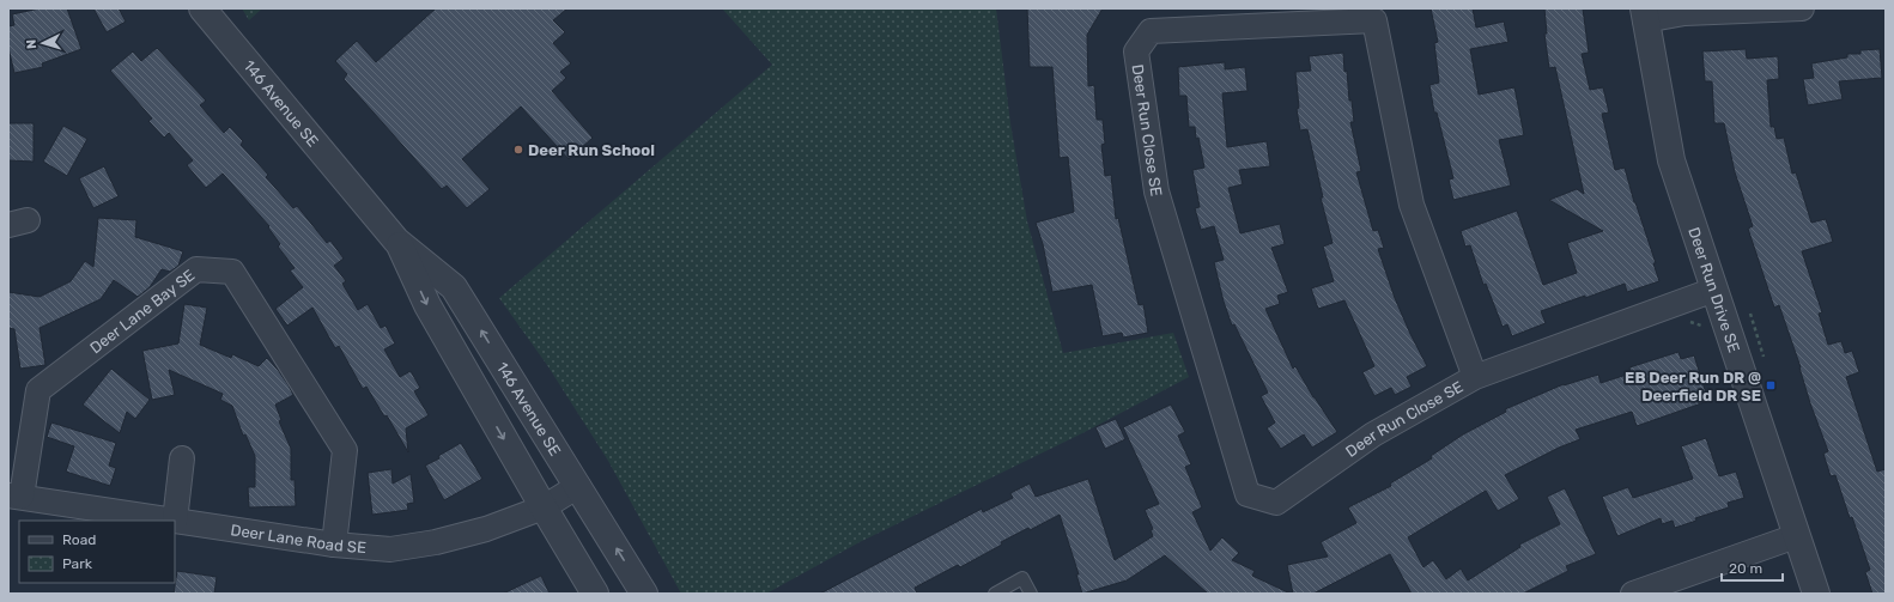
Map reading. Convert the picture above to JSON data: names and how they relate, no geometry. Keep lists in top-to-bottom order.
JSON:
{
  "streets": {
    "street": [
      "146 Avenue SE",
      "Deer Run Close SE",
      "Deer Run Drive SE",
      "Deer Lane Bay SE",
      "Deer Lane Road SE"
    ]
  },
  "crossings": [
    ["146 Avenue SE", "Deer Lane Road SE"],
    ["Deer Run Close SE", "Deer Run Drive SE"],
    ["Deer Lane Bay SE", "Deer Lane Road SE"]
  ],
  "places": {
    "other": ["Deer Run School"],
    "transit": ["EB Deer Run DR @ Deerfield DR SE"]
  },
  "legend": ["Road", "Park"],
  "scale_bar": "20 m",
  "north": "left"
}
